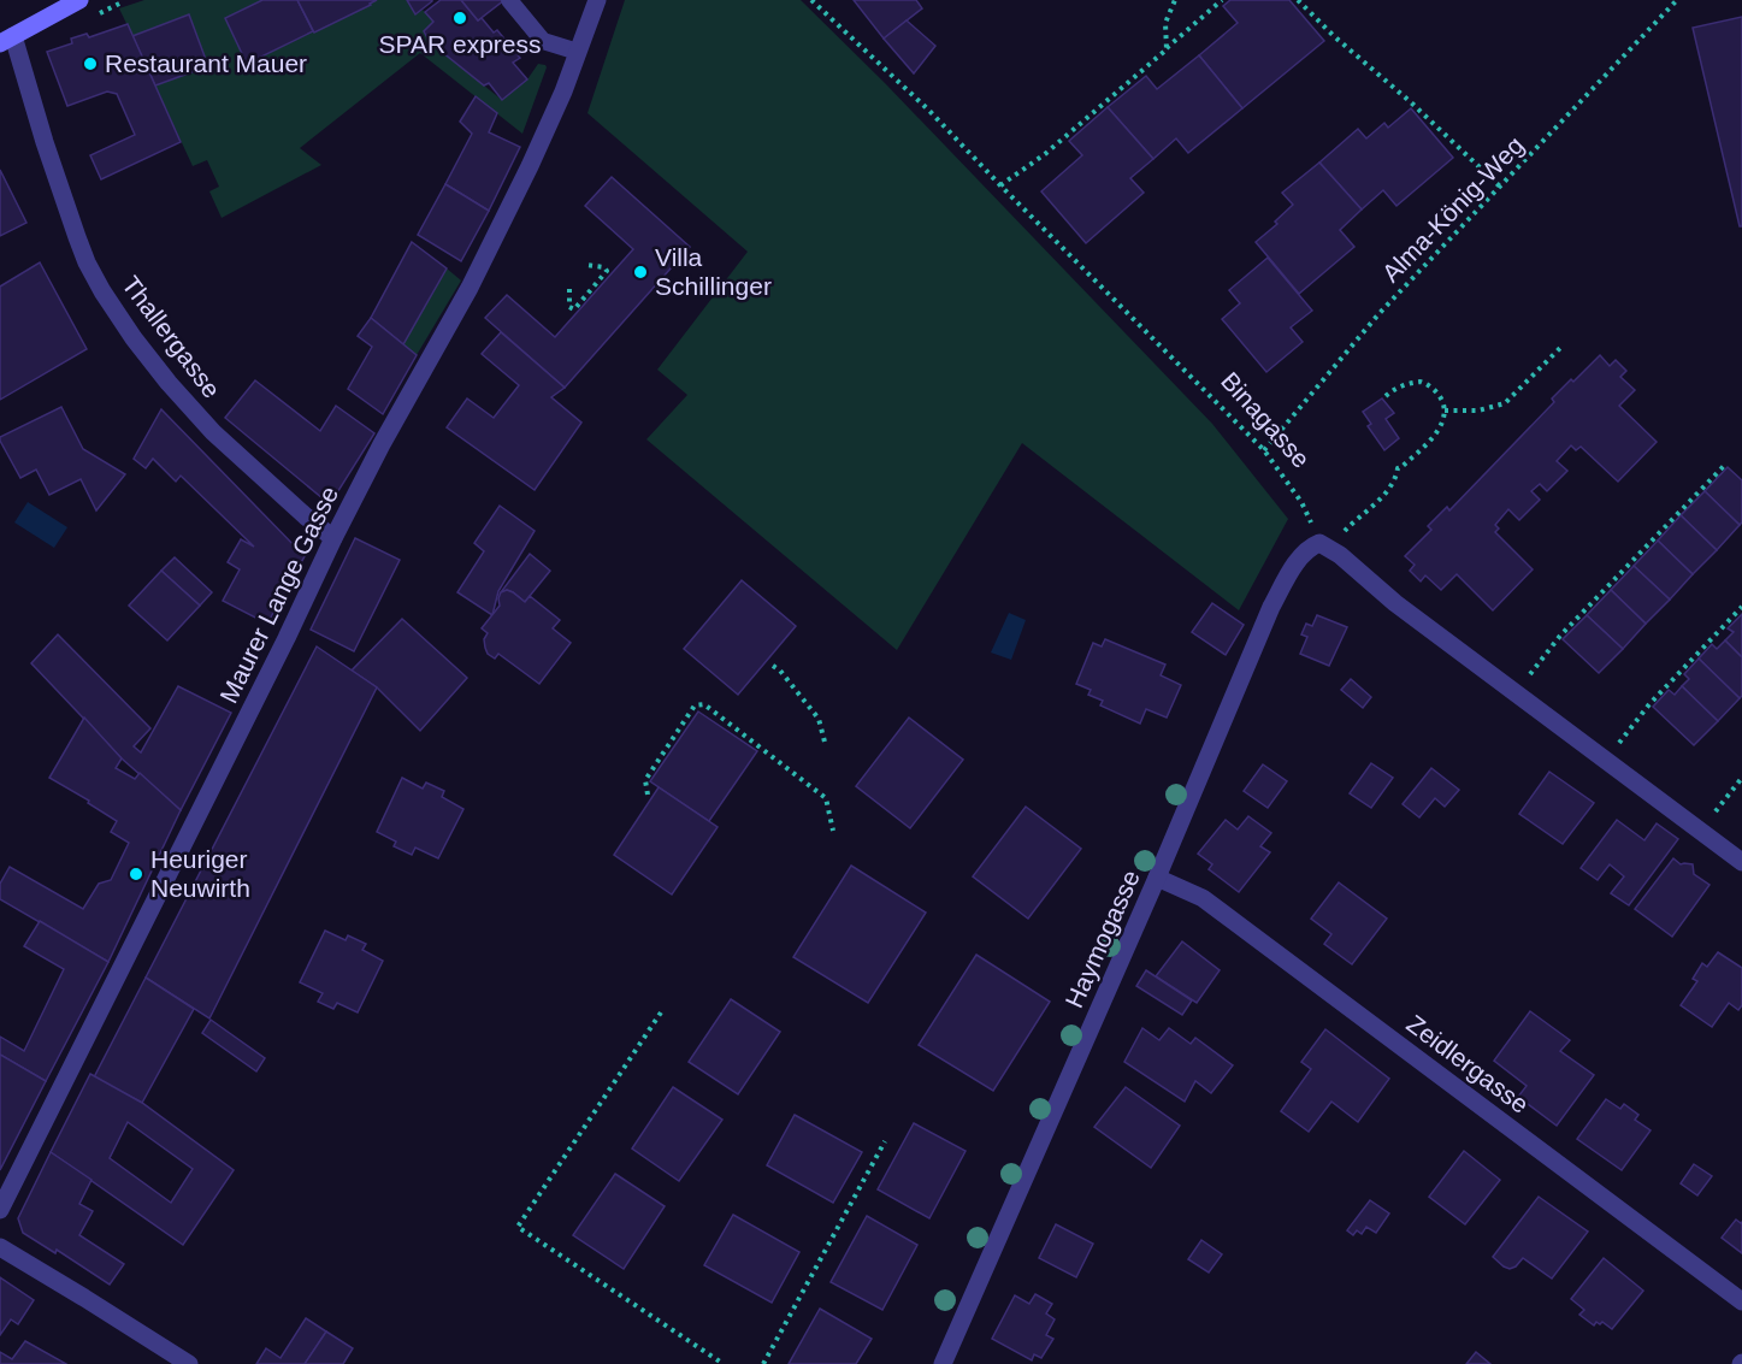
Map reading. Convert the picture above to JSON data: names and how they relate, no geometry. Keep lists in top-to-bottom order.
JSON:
{
  "streets": {
    "street": [
      "Thallergasse",
      "Maurer Lange Gasse",
      "Haymogasse",
      "Zeidlergasse"
    ],
    "path": ["Alma-König-Weg", "Binagasse"]
  },
  "crossings": [
    ["Alma-König-Weg", "Binagasse"],
    ["Thallergasse", "Maurer Lange Gasse"],
    ["Binagasse", "Haymogasse"],
    ["Haymogasse", "Zeidlergasse"]
  ],
  "places": [
    "SPAR express",
    "Restaurant Mauer",
    "Villa Schillinger",
    "Heuriger Neuwirth"
  ]
}
